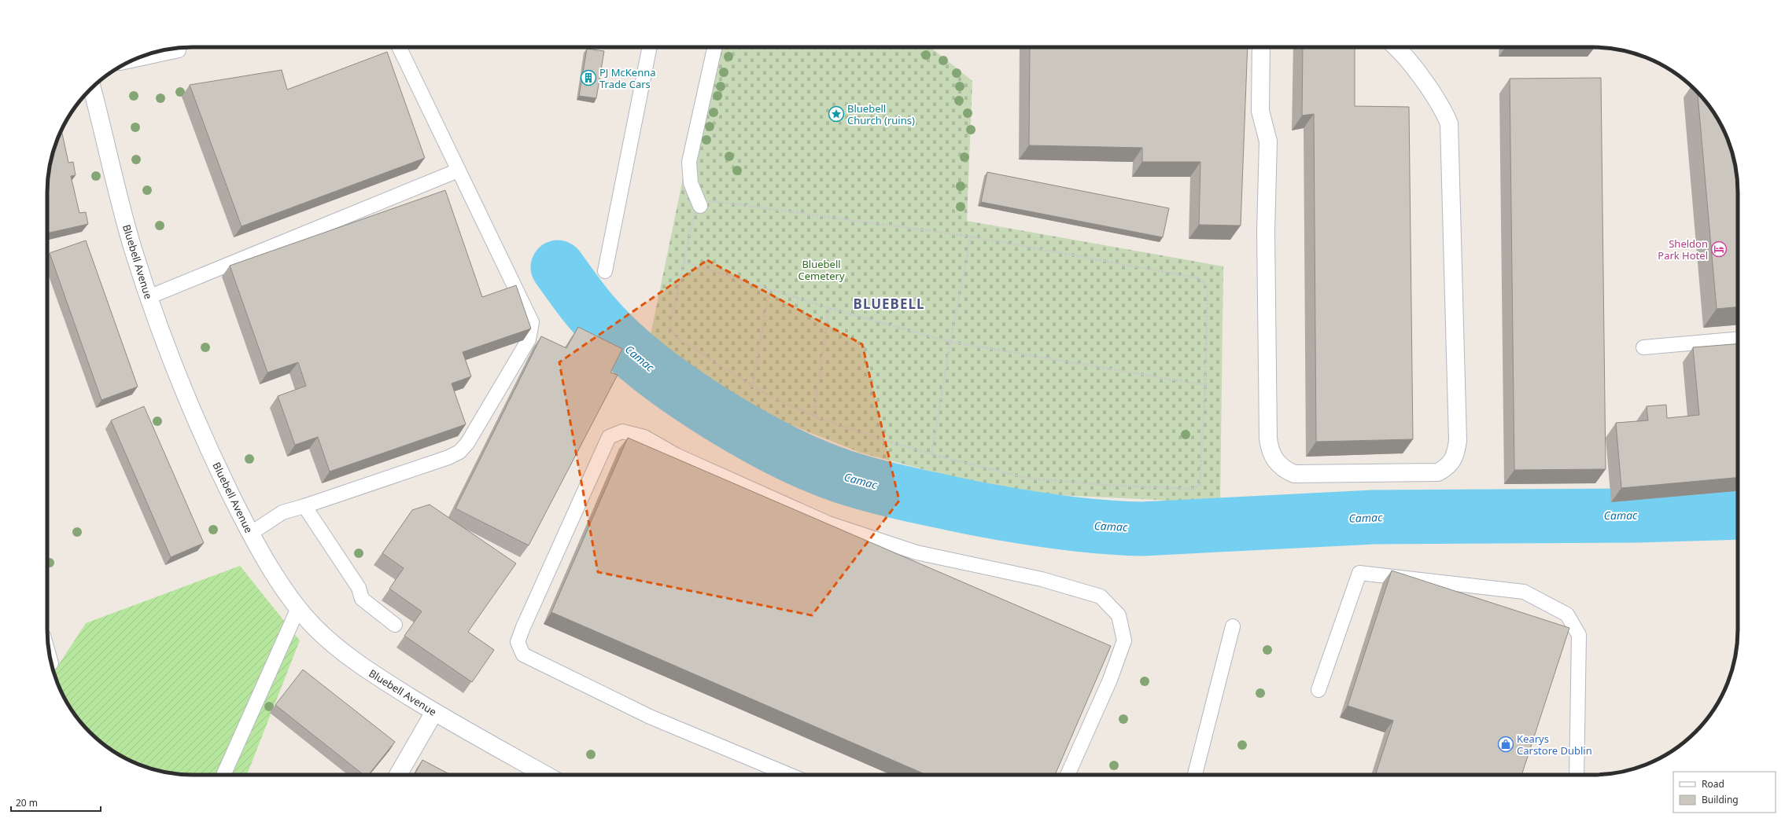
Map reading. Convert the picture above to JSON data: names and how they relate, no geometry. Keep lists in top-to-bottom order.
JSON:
{
  "streets": {
    "street": ["Bluebell Avenue"]
  },
  "districts": ["BLUEBELL"],
  "water": ["Camac"],
  "parks": ["Bluebell Cemetery"],
  "places": {
    "building": ["PJ McKenna Trade Cars"],
    "place": ["Bluebell Church (ruins)"],
    "hotel": ["Sheldon Park Hotel"],
    "shop": ["Kearys Carstore Dublin"]
  },
  "legend": ["Road", "Building"],
  "scale_bar": "20 m"
}
